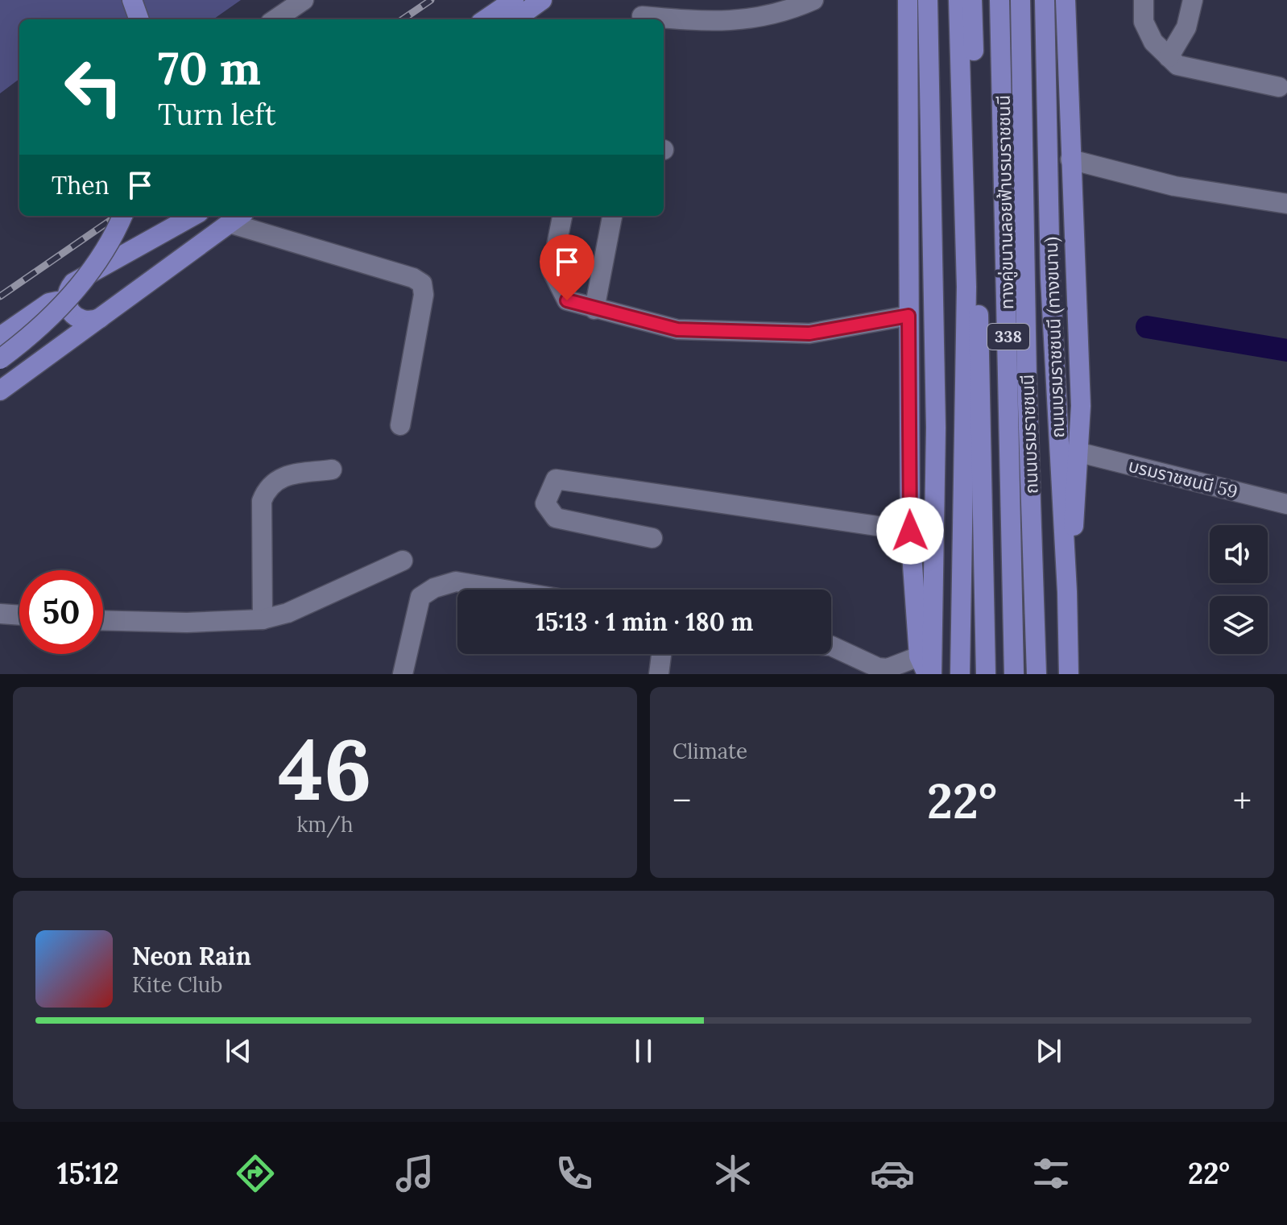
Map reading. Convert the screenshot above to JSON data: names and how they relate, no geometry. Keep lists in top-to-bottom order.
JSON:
{
  "streets": {
    "main road": [
      "ทางคู่ขนานลอยฟ้าบรมราชชนนี",
      "338",
      "ถนนบรมราชชนนี (ทางขนาน)",
      "ถนนบรมราชชนนี"
    ],
    "street": ["บรมราชชนนี 59"]
  },
  "page": {
    "turn": ["70 m", "Turn left"],
    "then": "Then",
    "limit": "50",
    "trip": "15:13 · 1 min · 180 m",
    "tile": [
      ["46", "km/h"],
      "Climate"
    ],
    "heat": ["−", "22°", "+"],
    "song": ["Neon Rain", "Kite Club"],
    "tabs": ["15:12", "22°"]
  }
}
